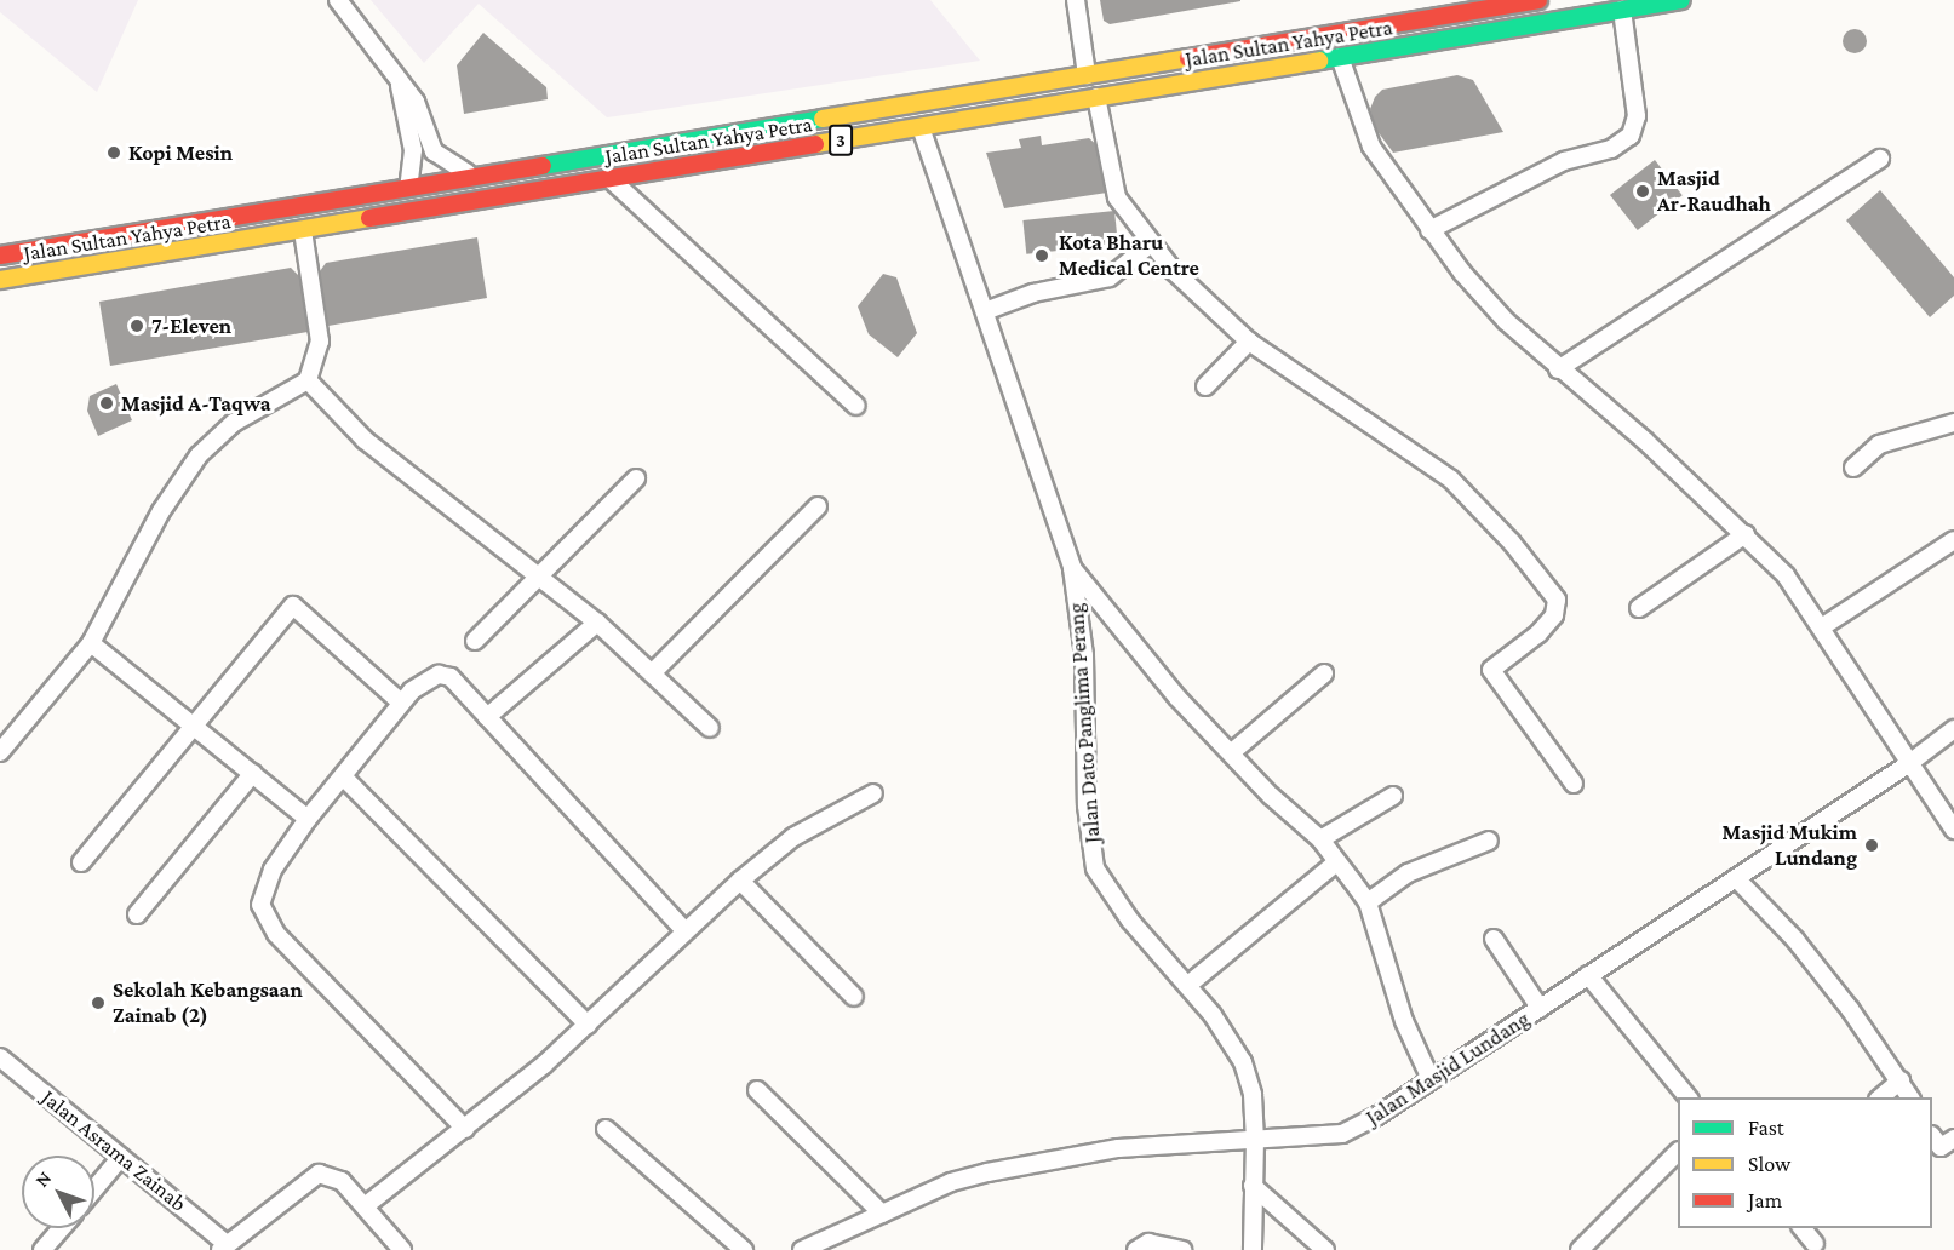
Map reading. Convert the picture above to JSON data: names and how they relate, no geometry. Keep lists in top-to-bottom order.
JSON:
{
  "streets": {
    "highway": ["Jalan Sultan Yahya Petra", "3"],
    "street": ["Jalan Dato Panglima Perang", "Jalan Masjid Lundang", "Jalan Asrama Zainab"]
  },
  "crossings": [
    ["Jalan Sultan Yahya Petra", "Jalan Dato Panglima Perang"],
    ["Jalan Dato Panglima Perang", "Jalan Masjid Lundang"]
  ],
  "places": [
    "Kopi Mesin",
    "Masjid Ar-Raudhah",
    "Kota Bharu Medical Centre",
    "7-Eleven",
    "Masjid A-Taqwa",
    "Masjid Mukim Lundang",
    "Sekolah Kebangsaan Zainab (2)"
  ],
  "legend": ["Fast", "Slow", "Jam"],
  "north": "top left"
}
